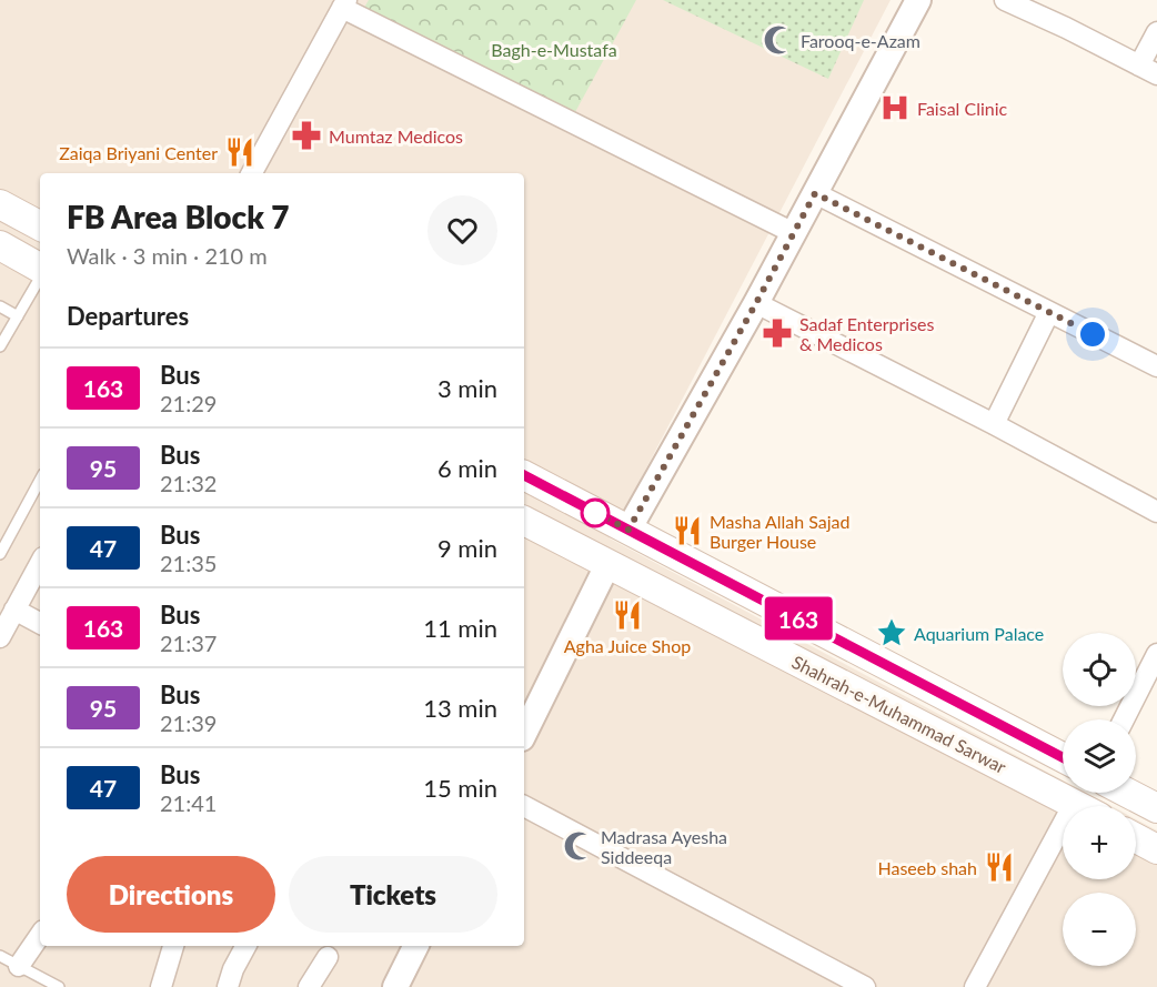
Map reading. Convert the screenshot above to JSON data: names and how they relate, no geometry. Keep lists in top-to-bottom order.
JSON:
{
  "streets": {
    "main road": ["Shahrah-e-Muhammad Sarwar"]
  },
  "parks": ["Bagh-e-Mustafa"],
  "places": {
    "mosque": ["Farooq-e-Azam", "Madrasa Ayesha Siddeeqa"],
    "hospital": ["Faisal Clinic"],
    "pharmacy": ["Mumtaz Medicos", "Sadaf Enterprises & Medicos"],
    "restaurant": [
      "Zaiqa Briyani Center",
      "Masha Allah Sajad Burger House",
      "Agha Juice Shop",
      "Haseeb shah"
    ],
    "place": ["Aquarium Palace"]
  },
  "lines": ["bus line 163"],
  "page": {
    "on_map": "163",
    "heading": [
      ["FB Area Block 7", "Walk · 3 min · 210 m"],
      "Departures"
    ],
    "list": [
      {
        "mark": "163",
        "name": "Bus",
        "note": "21:29",
        "value": "3 min"
      },
      {
        "mark": "95",
        "name": "Bus",
        "note": "21:32",
        "value": "6 min"
      },
      {
        "mark": "47",
        "name": "Bus",
        "note": "21:35",
        "value": "9 min"
      },
      {
        "mark": "163",
        "name": "Bus",
        "note": "21:37",
        "value": "11 min"
      },
      {
        "mark": "95",
        "name": "Bus",
        "note": "21:39",
        "value": "13 min"
      },
      {
        "mark": "47",
        "name": "Bus",
        "note": "21:41",
        "value": "15 min"
      }
    ],
    "map_buttons": ["+", "−"],
    "buttons": ["Directions", "Tickets"]
  }
}
